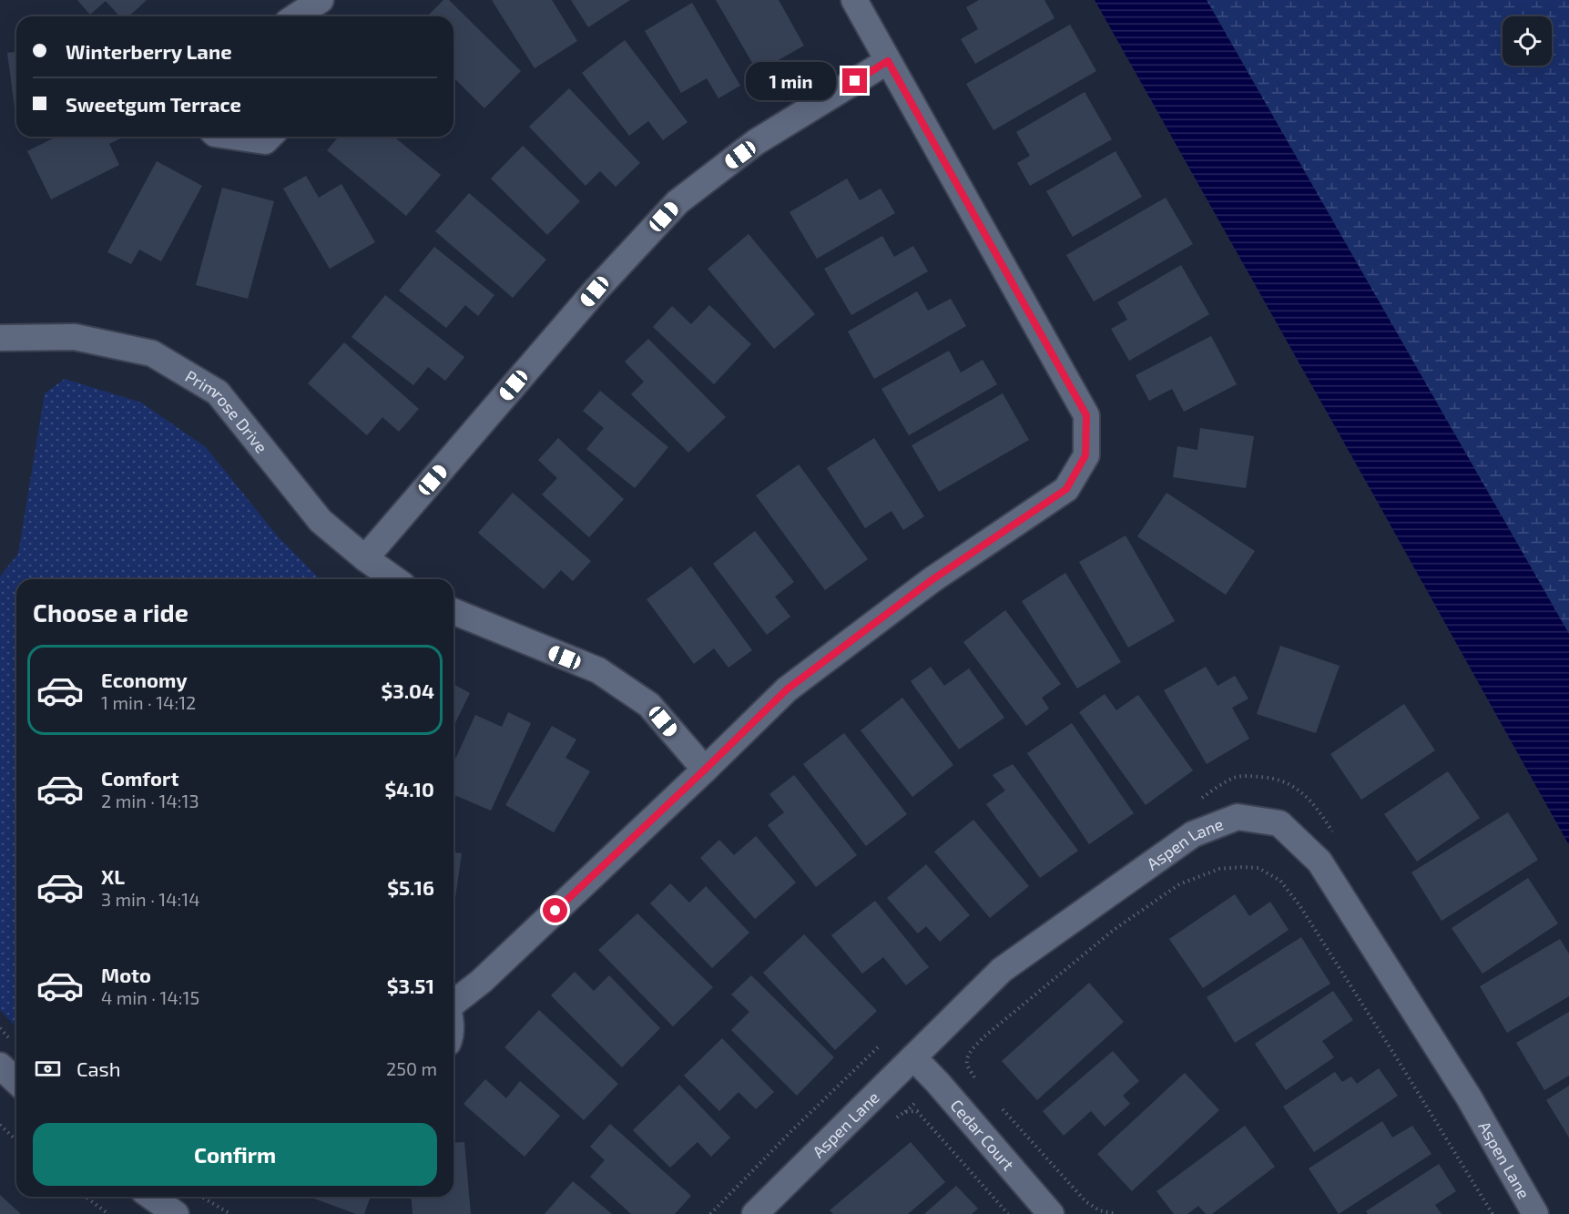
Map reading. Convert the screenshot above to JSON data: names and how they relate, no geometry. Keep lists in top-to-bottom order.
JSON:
{
  "streets": {
    "street": ["Primrose Drive", "Aspen Lane", "Cedar Court"]
  },
  "crossings": [
    ["Aspen Lane", "Cedar Court"]
  ],
  "page": {
    "banner": ["Winterberry Lane", "Sweetgum Terrace"],
    "bubble": "1 min",
    "heading": "Choose a ride",
    "list": [
      {
        "name": "Economy",
        "note": "1 min · 14:12",
        "value": "$3.04"
      },
      {
        "name": "Comfort",
        "note": "2 min · 14:13",
        "value": "$4.10"
      },
      {
        "name": "XL",
        "note": "3 min · 14:14",
        "value": "$5.16"
      },
      {
        "name": "Moto",
        "note": "4 min · 14:15",
        "value": "$3.51"
      }
    ],
    "pay": ["Cash", "250 m"],
    "buttons": "Confirm"
  }
}
